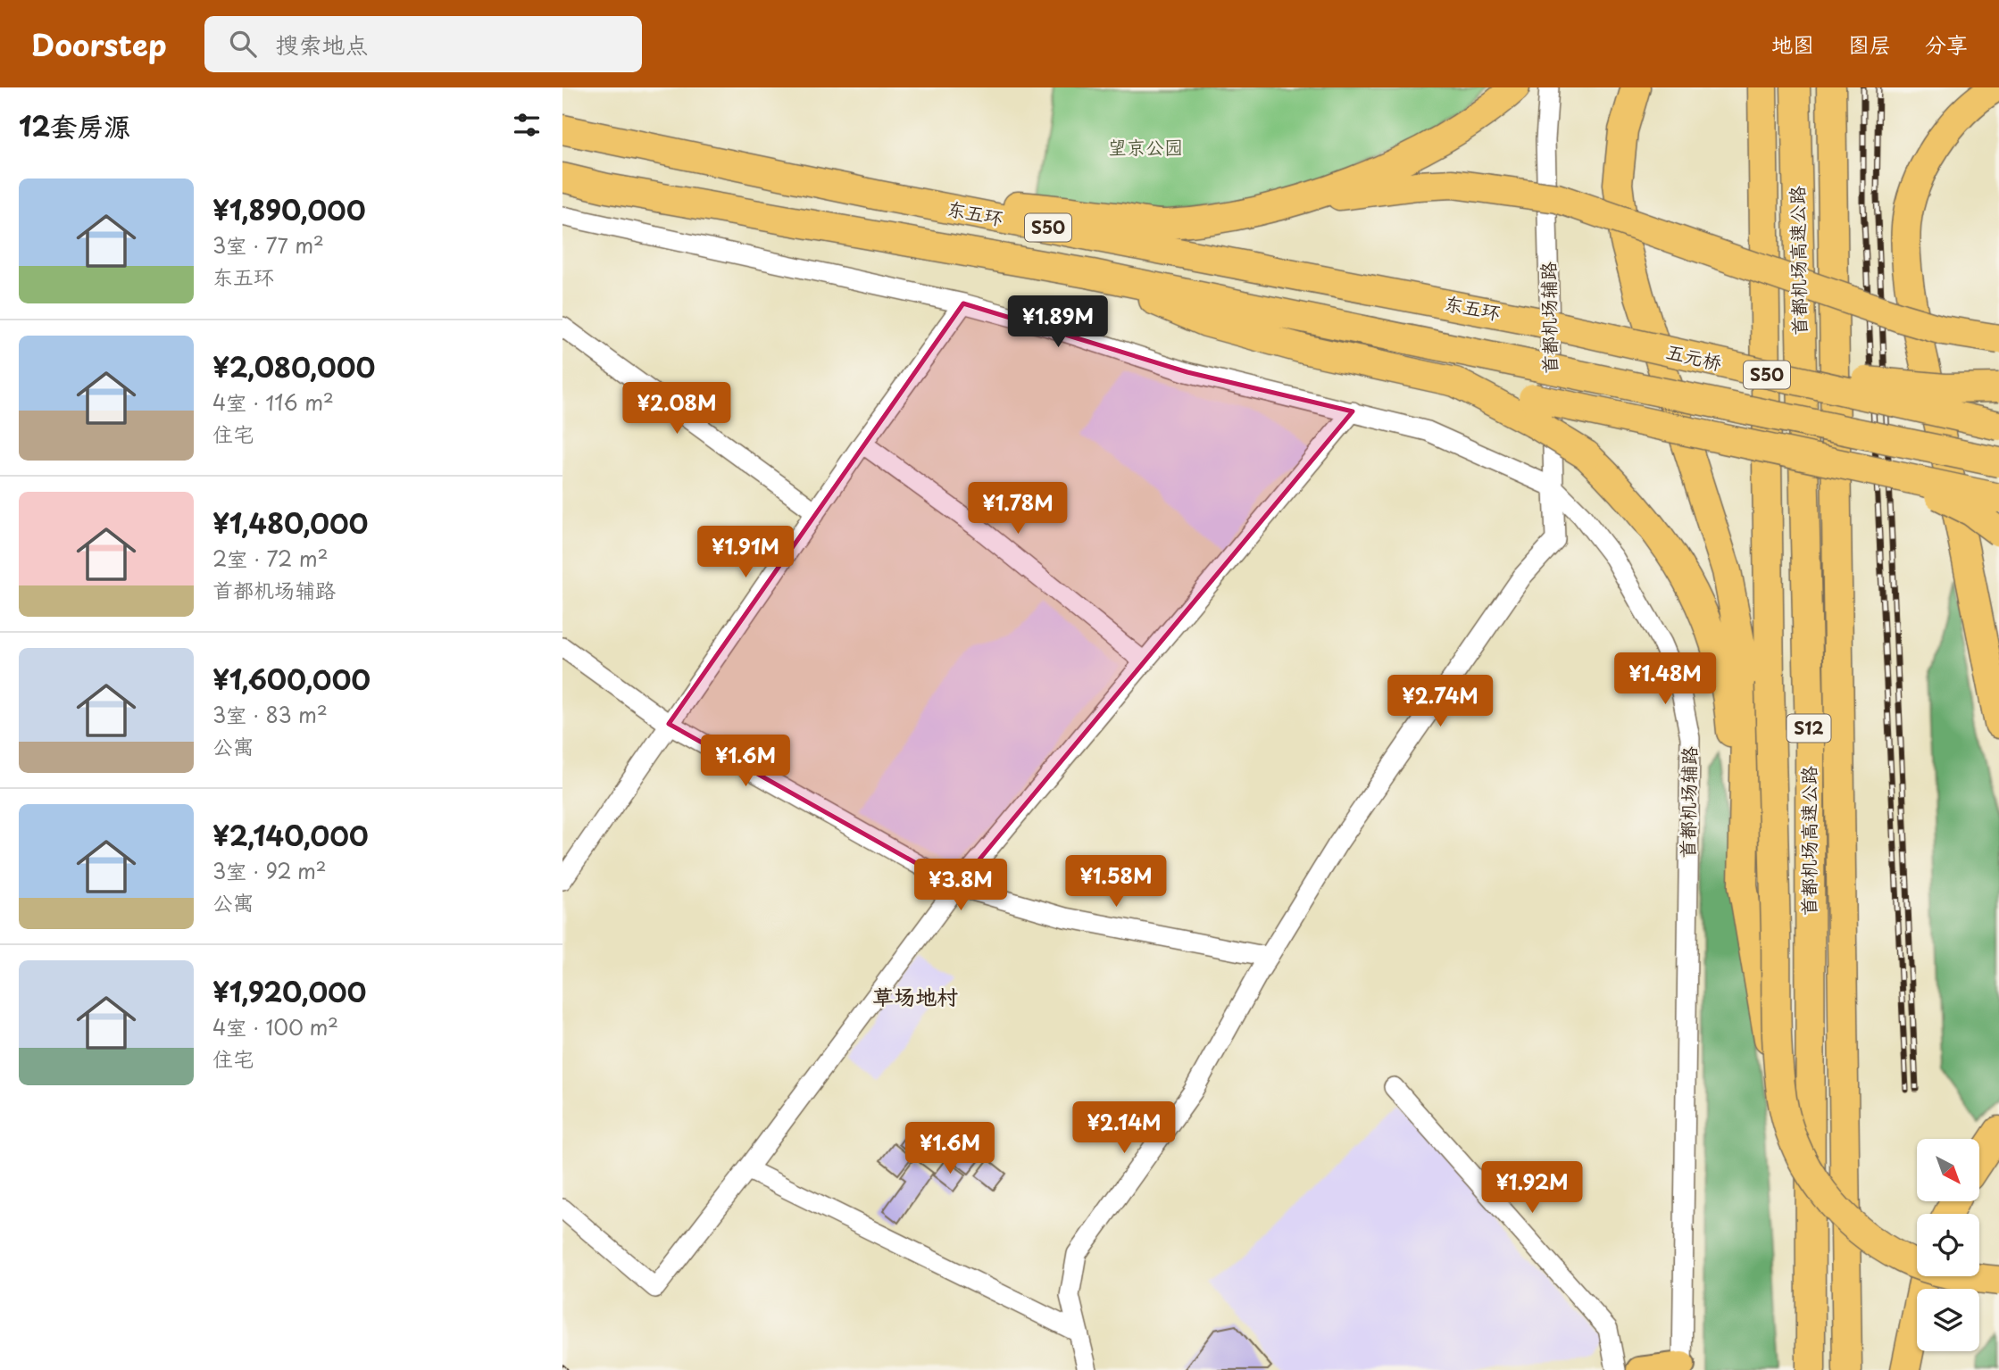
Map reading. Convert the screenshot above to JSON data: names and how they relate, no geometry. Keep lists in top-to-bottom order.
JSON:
{
  "streets": {
    "highway": [
      "东五环",
      "S50",
      "首都机场高速公路",
      "五元桥",
      "S12"
    ],
    "street": ["首都机场辅路"]
  },
  "crossings": [
    ["东五环", "五元桥"]
  ],
  "districts": ["草场地村"],
  "parks": ["望京公园"],
  "north": "bottom right",
  "page": {
    "header": "Doorstep",
    "search": "搜索地点",
    "nav": ["地图", "图层", "分享"],
    "heading": "12套房源",
    "list": [
      {
        "name": "¥1,890,000",
        "note": "3室 · 77 m² · 东五环"
      },
      {
        "name": "¥2,080,000",
        "note": "4室 · 116 m² · 住宅"
      },
      {
        "name": "¥1,480,000",
        "note": "2室 · 72 m² · 首都机场辅路"
      },
      {
        "name": "¥1,600,000",
        "note": "3室 · 83 m² · 公寓"
      },
      {
        "name": "¥2,140,000",
        "note": "3室 · 92 m² · 公寓"
      },
      {
        "name": "¥1,920,000",
        "note": "4室 · 100 m² · 住宅"
      }
    ],
    "price": [
      "¥1.89M",
      "¥2.08M",
      "¥1.78M",
      "¥1.91M",
      "¥1.48M",
      "¥2.74M",
      "¥1.6M",
      "¥1.58M",
      "¥3.8M",
      "¥2.14M",
      "¥1.6M",
      "¥1.92M"
    ]
  }
}
